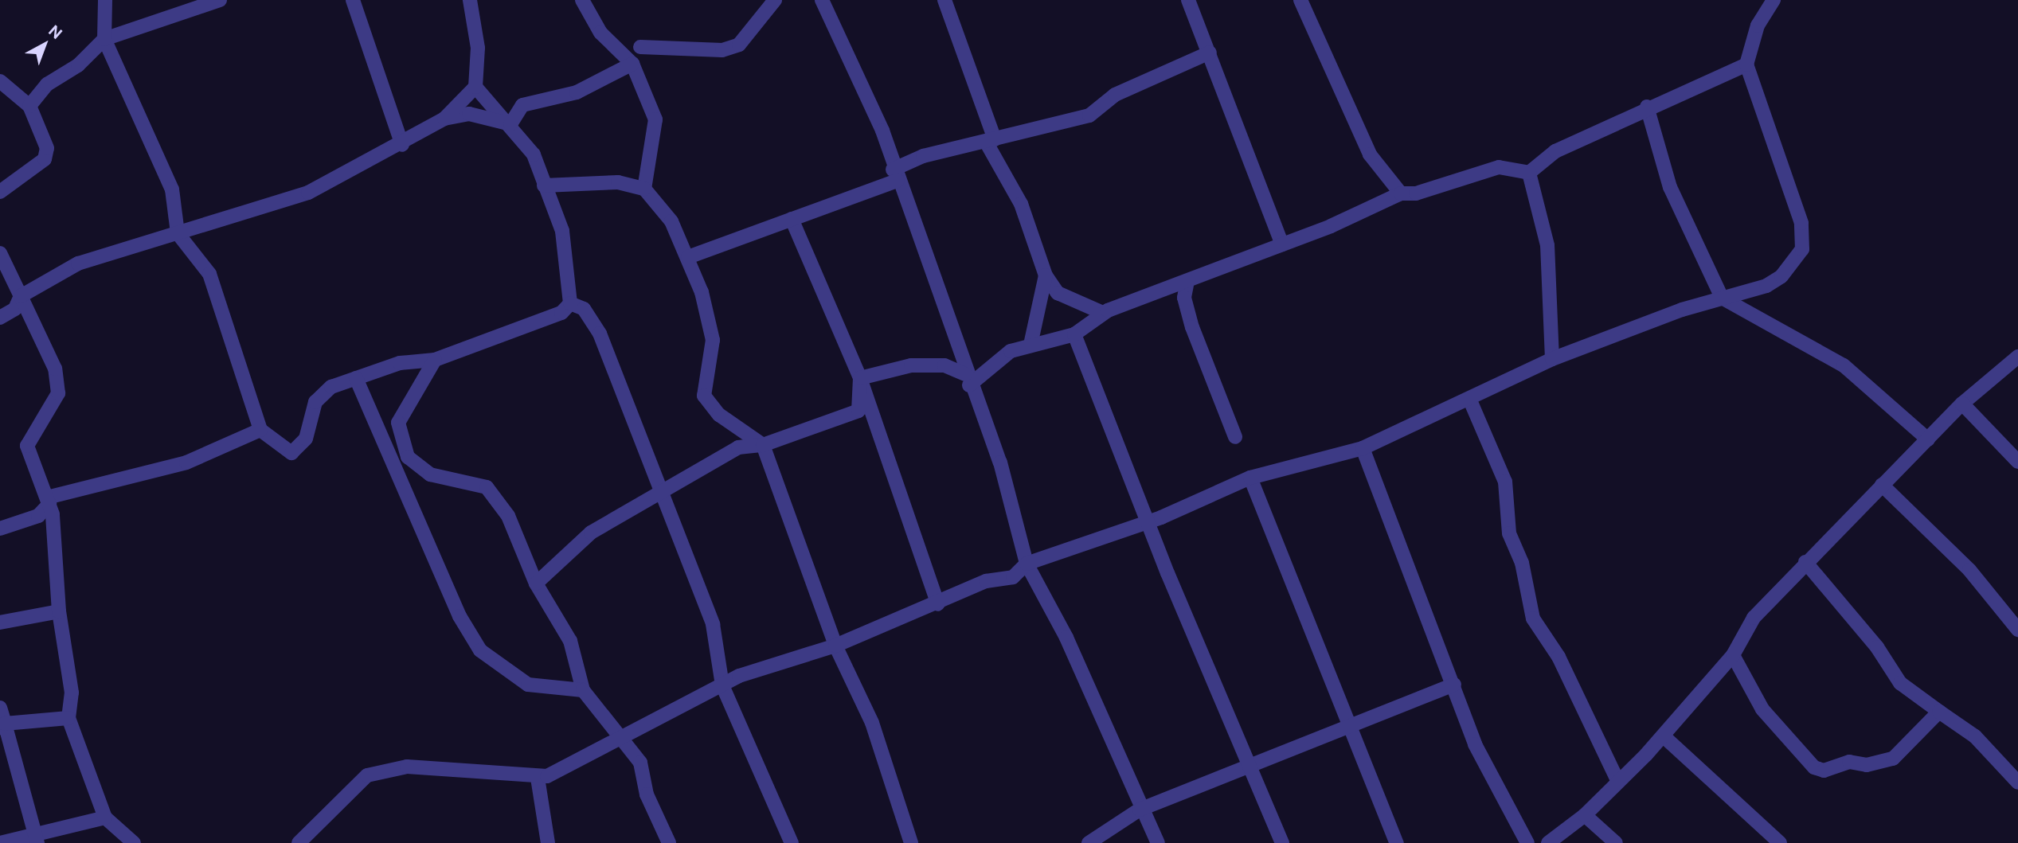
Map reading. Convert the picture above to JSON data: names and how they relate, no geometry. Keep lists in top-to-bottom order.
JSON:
{
  "north": "top right"
}
